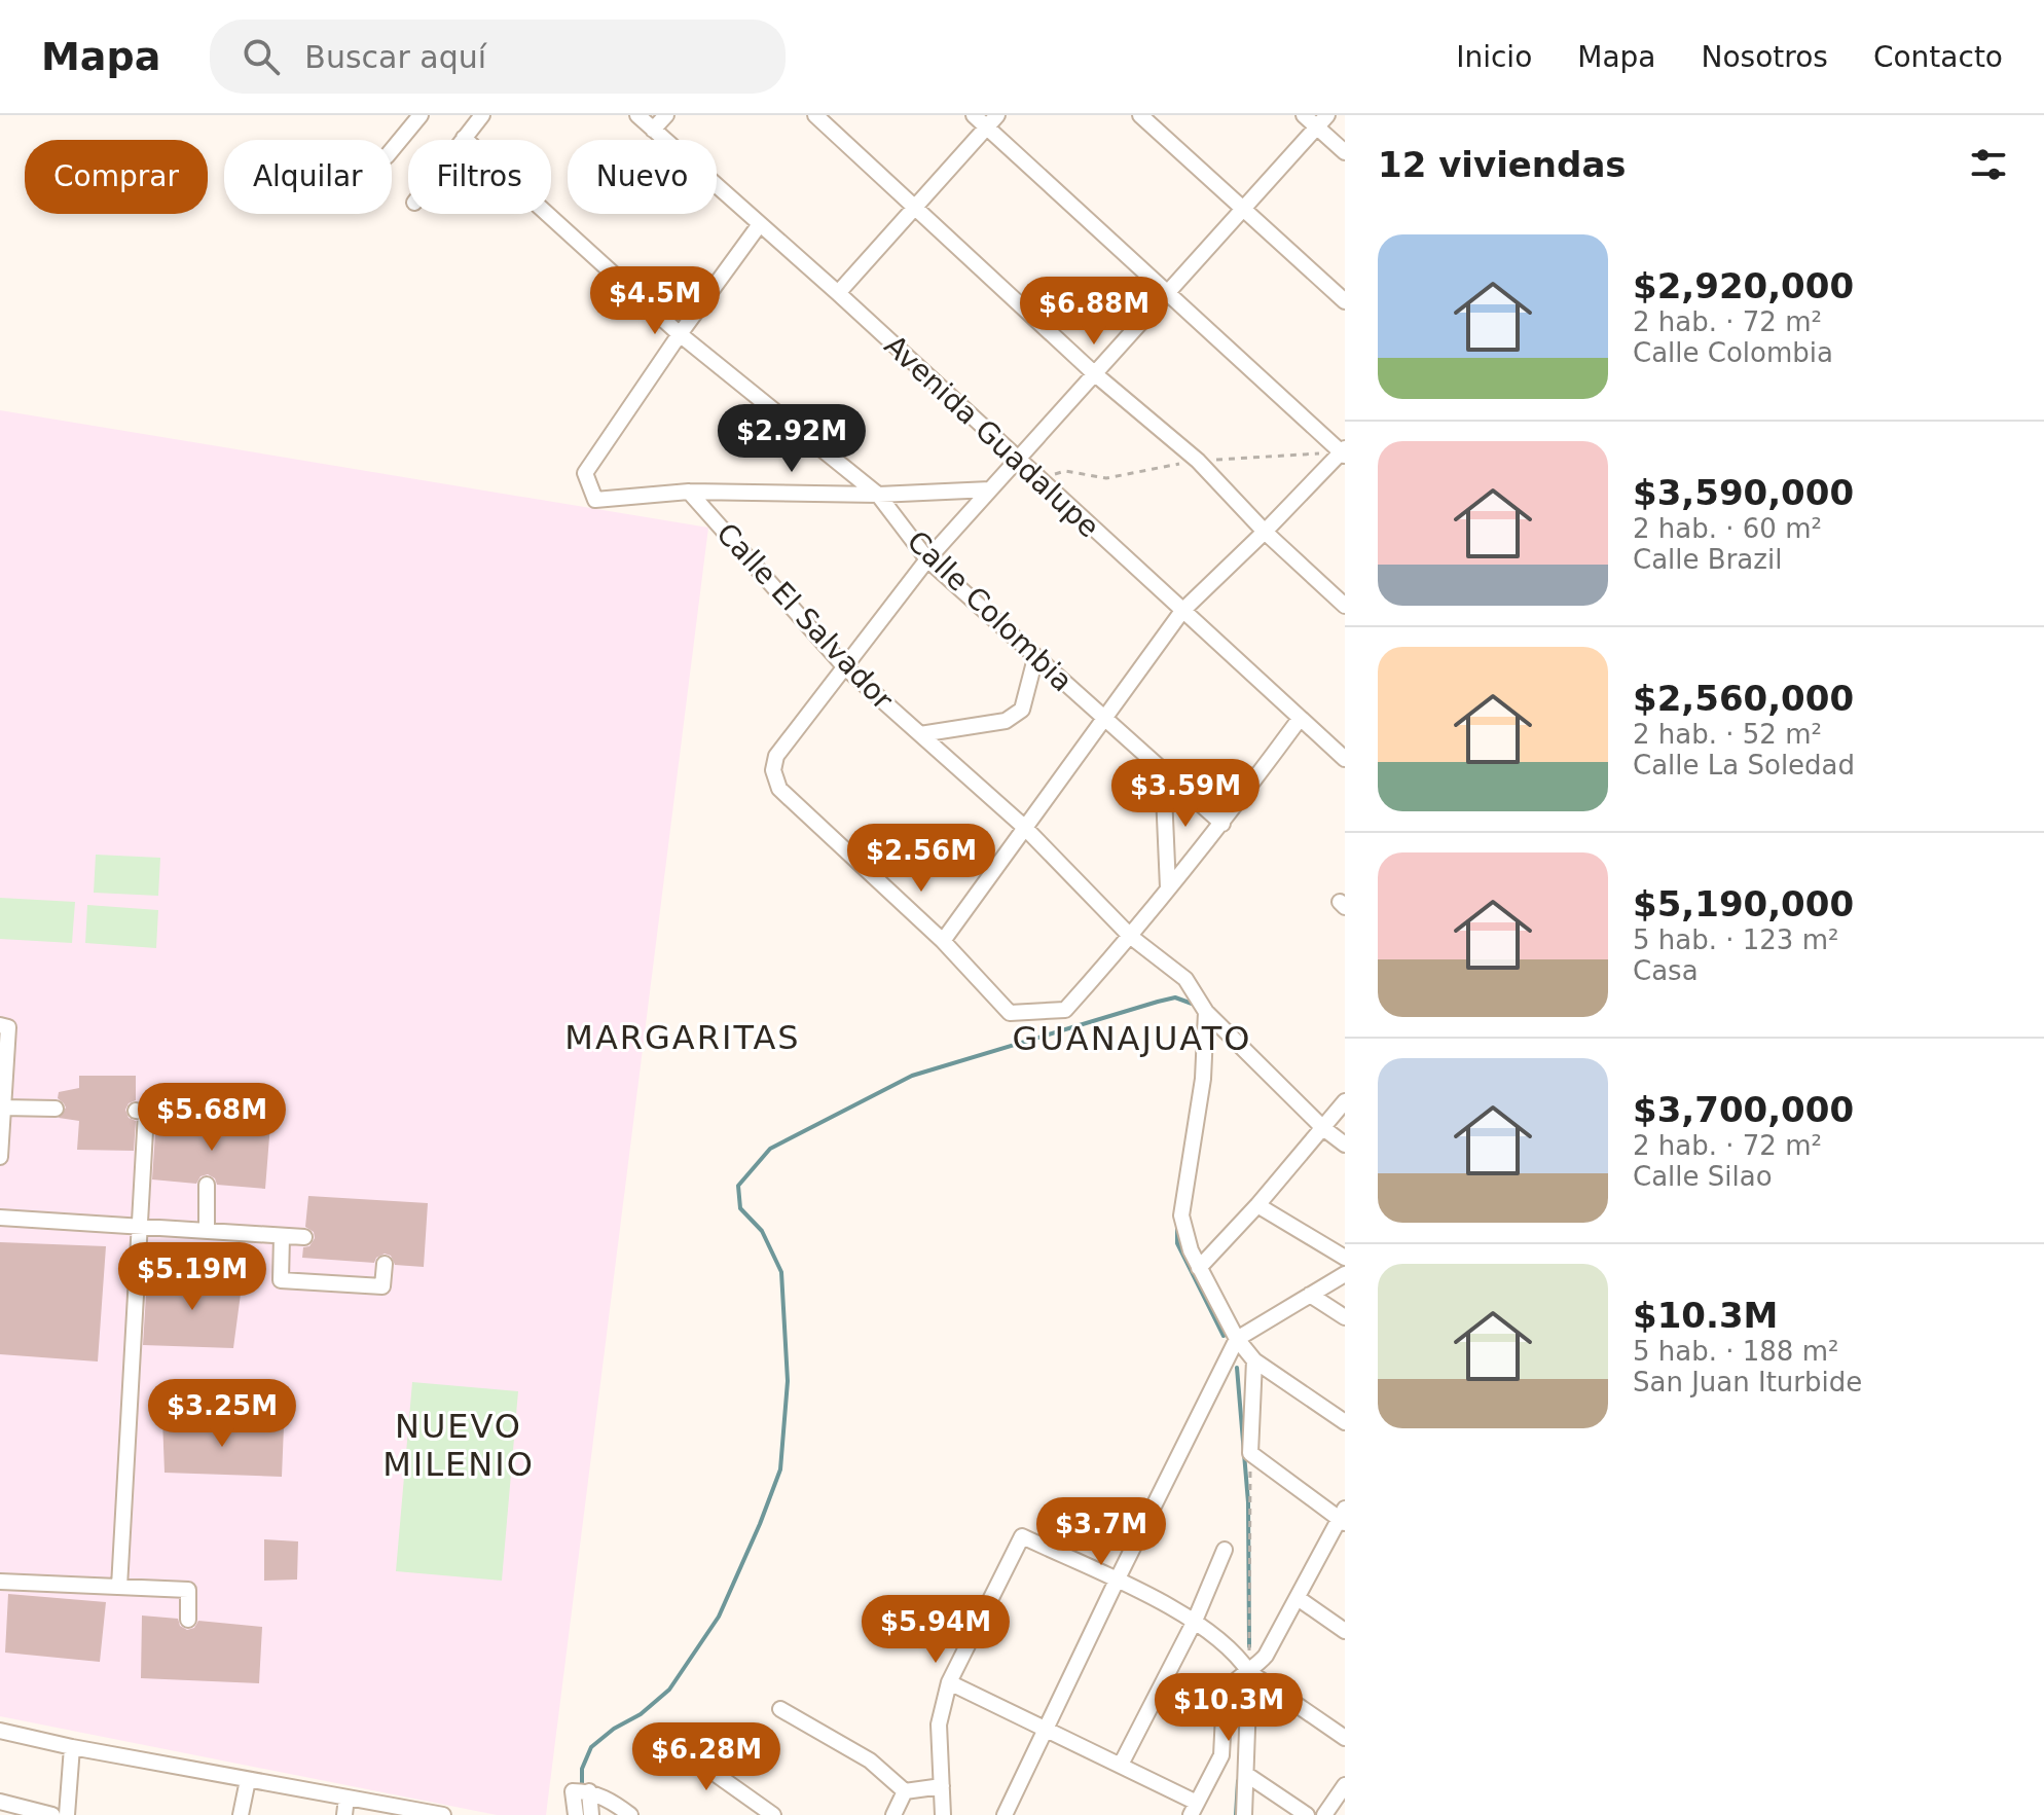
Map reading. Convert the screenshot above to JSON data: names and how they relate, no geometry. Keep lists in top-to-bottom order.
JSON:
{
  "streets": {
    "street": ["Avenida Guadalupe", "Calle Colombia", "Calle El Salvador"]
  },
  "districts": ["MARGARITAS", "GUANAJUATO", "NUEVO MILENIO"],
  "page": {
    "header": "Mapa",
    "search": "Buscar aquí",
    "nav": [
      "Inicio",
      "Mapa",
      "Nosotros",
      "Contacto"
    ],
    "heading": "12 viviendas",
    "chip": [
      "Comprar",
      "Alquilar",
      "Filtros",
      "Nuevo"
    ],
    "list": [
      {
        "name": "$2,920,000",
        "note": "2 hab. · 72 m² · Calle Colombia"
      },
      {
        "name": "$3,590,000",
        "note": "2 hab. · 60 m² · Calle Brazil"
      },
      {
        "name": "$2,560,000",
        "note": "2 hab. · 52 m² · Calle La Soledad"
      },
      {
        "name": "$5,190,000",
        "note": "5 hab. · 123 m² · Casa"
      },
      {
        "name": "$3,700,000",
        "note": "2 hab. · 72 m² · Calle Silao"
      },
      {
        "name": "$10.3M",
        "note": "5 hab. · 188 m² · San Juan Iturbide"
      }
    ],
    "price": [
      "$4.5M",
      "$6.88M",
      "$2.92M",
      "$3.59M",
      "$2.56M",
      "$5.68M",
      "$5.19M",
      "$3.25M",
      "$3.7M",
      "$5.94M",
      "$10.3M",
      "$6.28M"
    ]
  }
}
